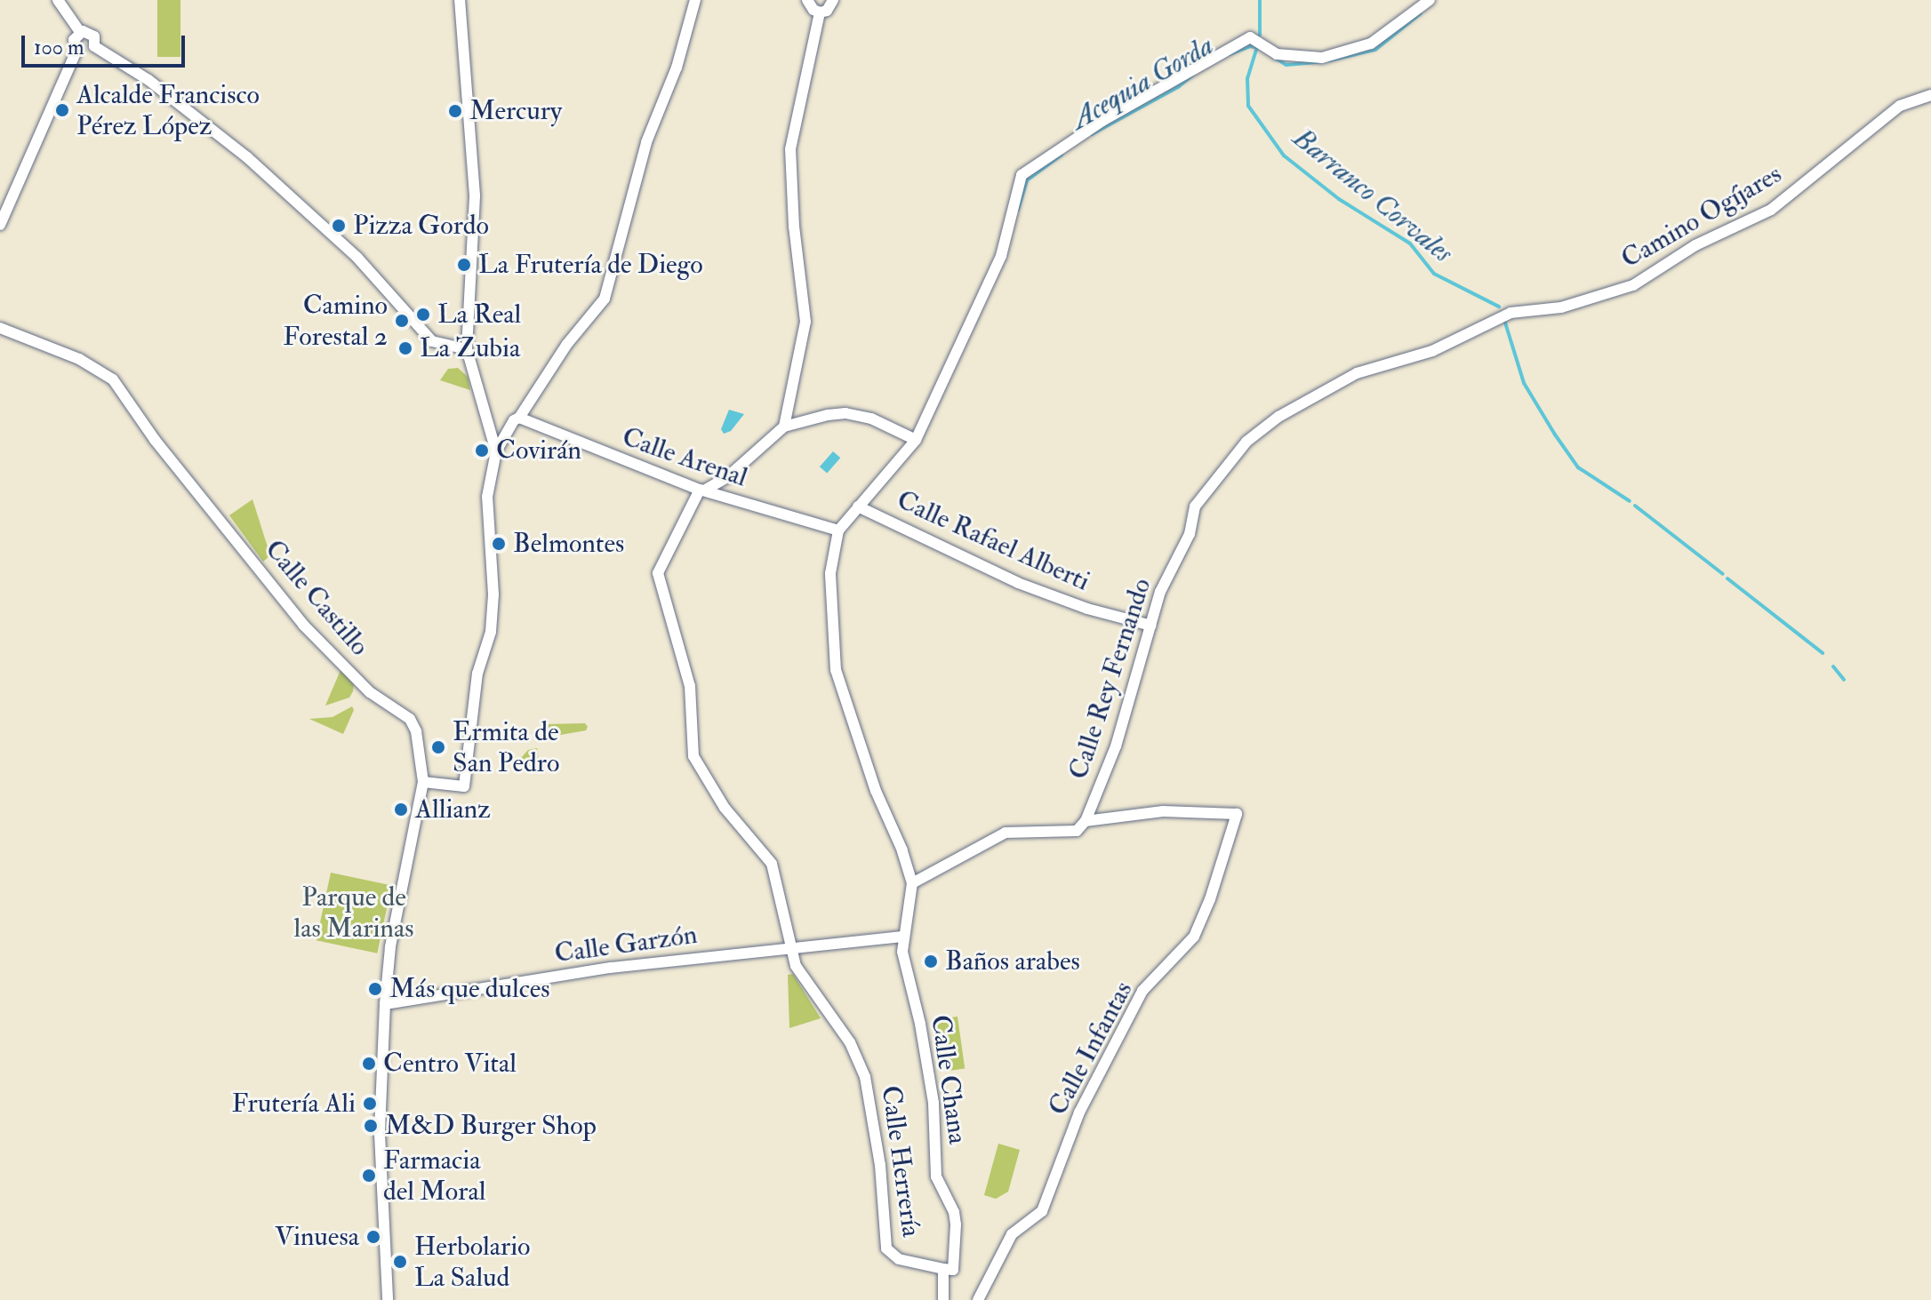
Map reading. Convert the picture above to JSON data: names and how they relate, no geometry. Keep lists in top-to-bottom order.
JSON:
{
  "streets": {
    "street": [
      "Camino Ogíjares",
      "Calle Arenal",
      "Calle Rafael Alberti",
      "Calle Castillo",
      "Calle Rey Fernando",
      "Calle Garzón",
      "Calle Infantas",
      "Calle Chana",
      "Calle Herrería"
    ]
  },
  "crossings": [
    ["Camino Ogíjares", "Calle Rey Fernando"],
    ["Calle Arenal", "Calle Herrería"],
    ["Calle Rafael Alberti", "Calle Rey Fernando"],
    ["Calle Castillo", "Calle Garzón"],
    ["Calle Rey Fernando", "Calle Infantas"],
    ["Calle Garzón", "Calle Chana"],
    ["Calle Garzón", "Calle Herrería"],
    ["Calle Chana", "Calle Herrería"]
  ],
  "water": ["Acequia Gorda", "Barranco Corvales"],
  "parks": ["Parque de las Marinas"],
  "places": [
    "Alcalde Francisco Pérez López",
    "Mercury",
    "Pizza Gordo",
    "La Frutería de Diego",
    "La Real",
    "Camino Forestal 2",
    "La Zubia",
    "Covirán",
    "Belmontes",
    "Ermita de San Pedro",
    "Allianz",
    "Baños arabes",
    "Más que dulces",
    "Centro Vital",
    "Frutería Ali",
    "M&D Burger Shop",
    "Farmacia del Moral",
    "Vinuesa",
    "Herbolario La Salud"
  ],
  "scale_bar": "100 m"
}
